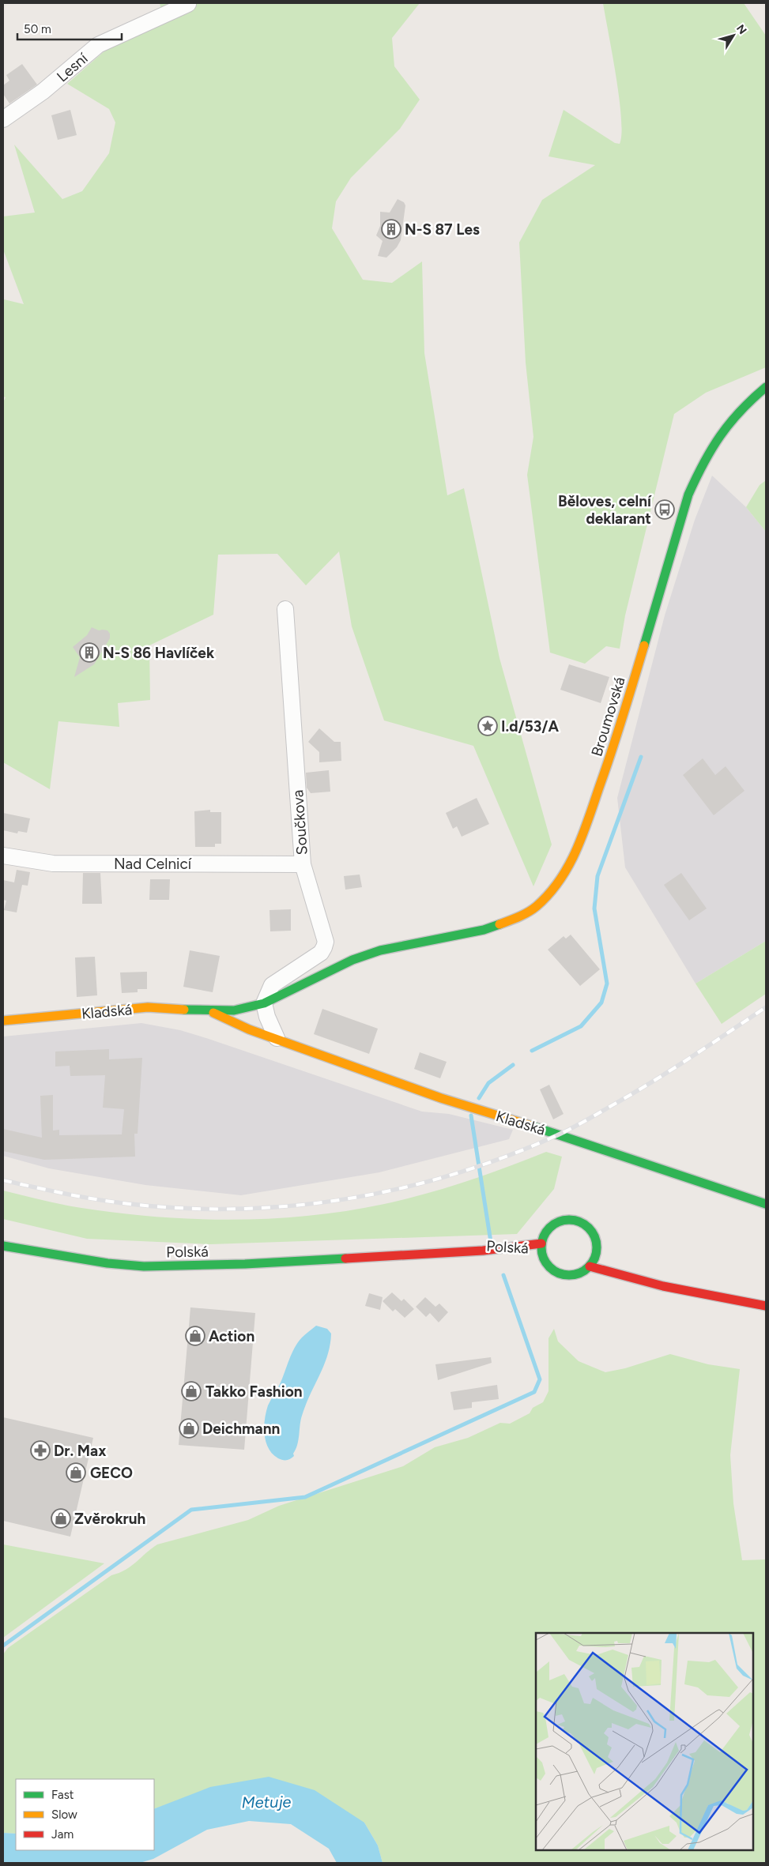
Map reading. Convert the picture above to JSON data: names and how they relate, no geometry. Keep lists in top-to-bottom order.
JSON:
{
  "streets": {
    "main road": ["Broumovská", "Kladská", "Polská"],
    "street": ["Lesní", "Součkova", "Nad Celnicí"]
  },
  "crossings": [
    ["Broumovská", "Kladská"],
    ["Součkova", "Nad Celnicí"],
    ["Součkova", "Kladská"]
  ],
  "water": ["Metuje"],
  "places": {
    "building": ["N-S 87 Les", "N-S 86 Havlíček"],
    "bus stop": ["Běloves, celní deklarant"],
    "place": ["I.d/53/A"],
    "shop": [
      "Action",
      "Takko Fashion",
      "Deichmann",
      "GECO",
      "Zvěrokruh"
    ],
    "pharmacy": ["Dr. Max"]
  },
  "legend": ["Fast", "Slow", "Jam"],
  "scale_bar": "50 m",
  "north": "top right"
}
